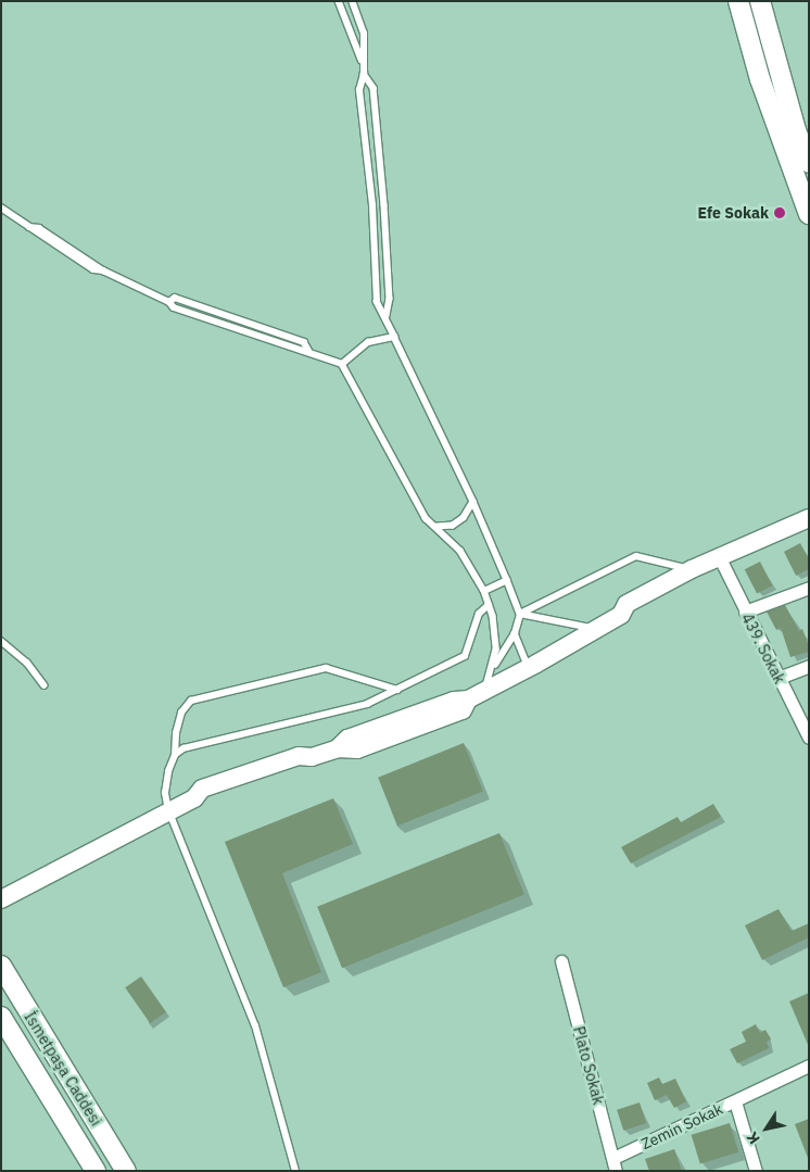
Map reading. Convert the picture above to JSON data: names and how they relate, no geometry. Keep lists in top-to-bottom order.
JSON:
{
  "streets": {
    "main road": ["İsmetpaşa Caddesi"],
    "street": ["439. Sokak", "Plato Sokak", "Zemin Sokak"]
  },
  "crossings": [
    ["Plato Sokak", "Zemin Sokak"]
  ],
  "places": ["Efe Sokak"],
  "north": "bottom left"
}
